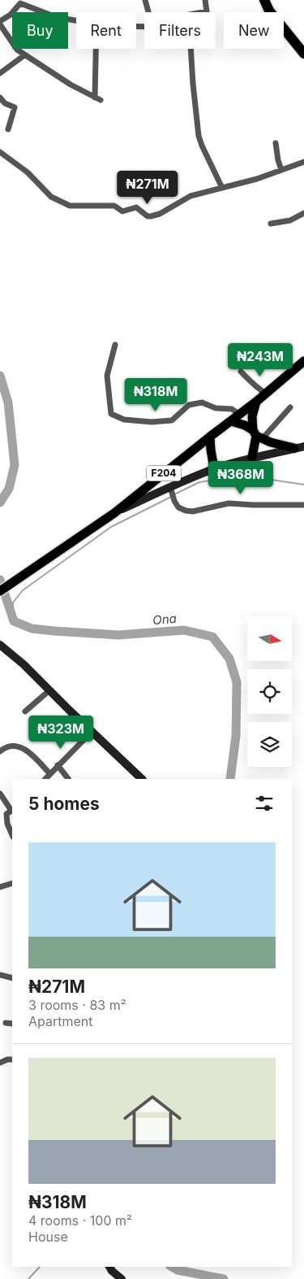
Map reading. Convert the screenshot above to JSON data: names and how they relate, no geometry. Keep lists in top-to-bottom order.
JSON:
{
  "streets": {
    "main road": ["F204"]
  },
  "water": ["Ona"],
  "north": "right",
  "page": {
    "chip": [
      "Buy",
      "Rent",
      "Filters",
      "New"
    ],
    "price": [
      "₦271M",
      "₦243M",
      "₦318M",
      "₦368M",
      "₦323M"
    ],
    "heading": "5 homes",
    "list": [
      {
        "name": "₦271M",
        "note": "3 rooms · 83 m² · Apartment"
      },
      {
        "name": "₦318M",
        "note": "4 rooms · 100 m² · House"
      }
    ]
  }
}
